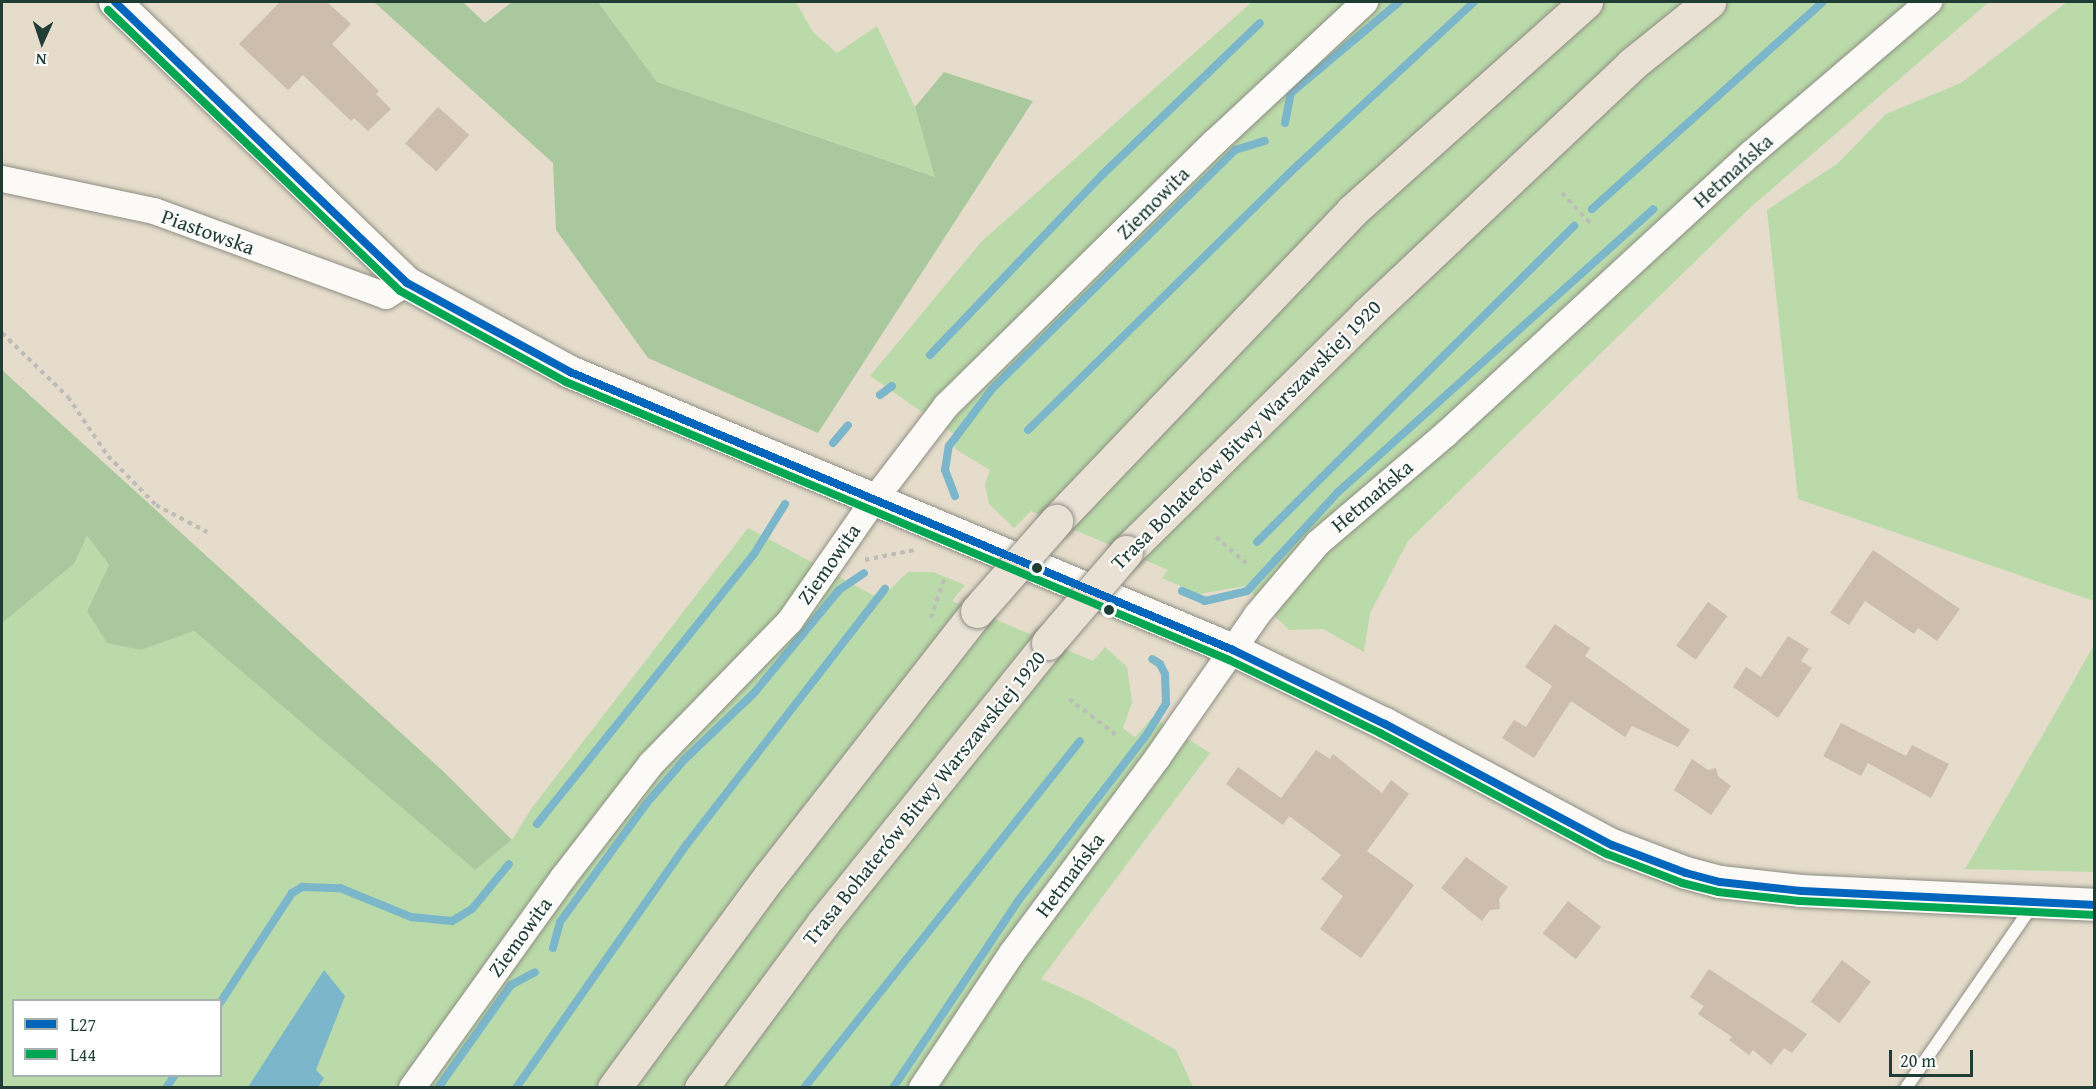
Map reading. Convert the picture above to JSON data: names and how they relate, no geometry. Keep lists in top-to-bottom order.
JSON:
{
  "streets": {
    "highway": ["Trasa Bohaterów Bitwy Warszawskiej 1920"],
    "street": ["Hetmańska", "Ziemowita", "Piastowska"]
  },
  "lines": ["transit line L27", "transit line L44"],
  "legend": ["L27", "L44"],
  "scale_bar": "20 m",
  "north": "bottom"
}
